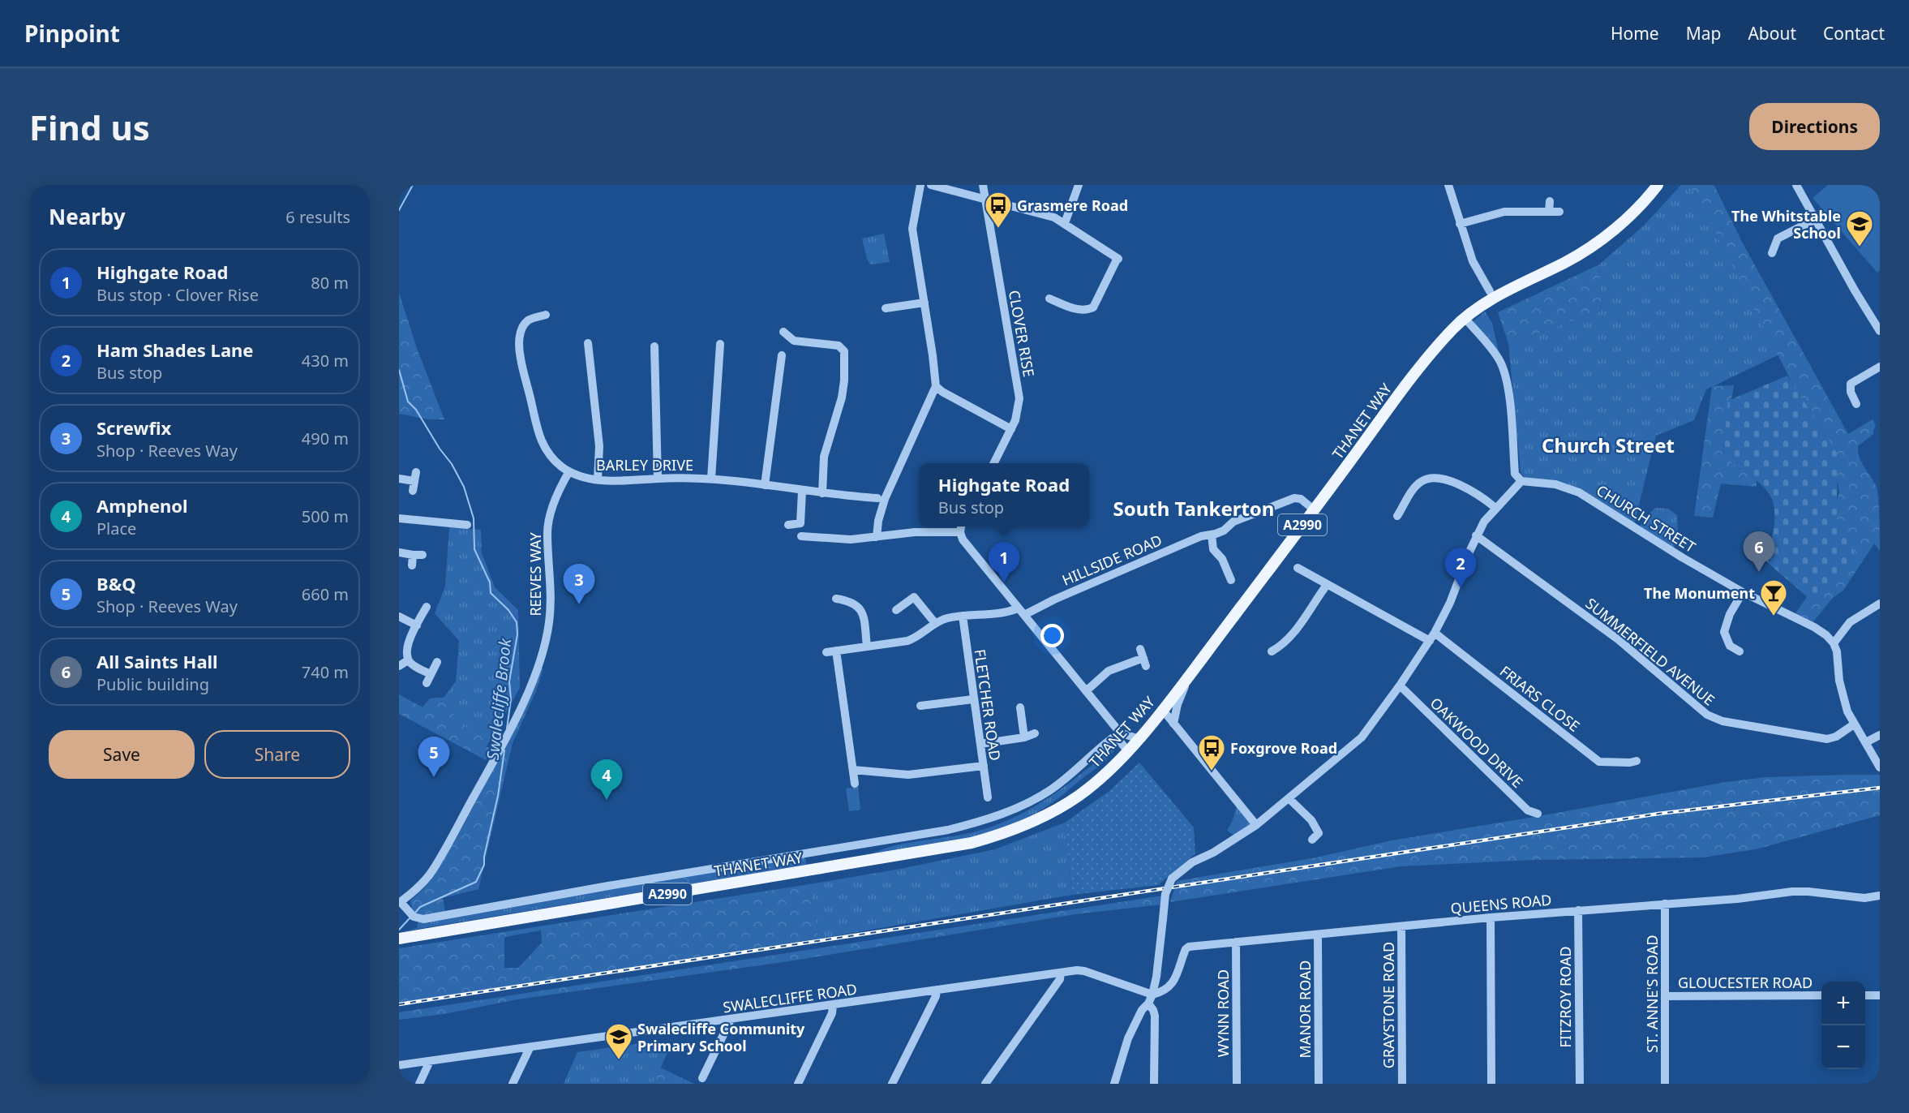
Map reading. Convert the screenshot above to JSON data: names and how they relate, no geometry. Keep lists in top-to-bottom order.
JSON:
{
  "streets": {
    "main road": ["THANET WAY", "A2990"],
    "street": [
      "CLOVER RISE",
      "BARLEY DRIVE",
      "CHURCH STREET",
      "HILLSIDE ROAD",
      "REEVES WAY",
      "SUMMERFIELD AVENUE",
      "FRIARS CLOSE",
      "FLETCHER ROAD",
      "OAKWOOD DRIVE",
      "QUEENS ROAD",
      "GLOUCESTER ROAD",
      "ST. ANNE'S ROAD",
      "FITZROY ROAD",
      "SWALECLIFFE ROAD",
      "GRAYSTONE ROAD",
      "MANOR ROAD",
      "WYNN ROAD"
    ]
  },
  "crossings": [
    ["THANET WAY", "HILLSIDE ROAD"],
    ["BARLEY DRIVE", "REEVES WAY"],
    ["HILLSIDE ROAD", "FLETCHER ROAD"],
    ["QUEENS ROAD", "ST. ANNE'S ROAD"],
    ["QUEENS ROAD", "FITZROY ROAD"],
    ["QUEENS ROAD", "SWALECLIFFE ROAD"],
    ["QUEENS ROAD", "GRAYSTONE ROAD"],
    ["QUEENS ROAD", "MANOR ROAD"],
    ["QUEENS ROAD", "WYNN ROAD"],
    ["GLOUCESTER ROAD", "ST. ANNE'S ROAD"]
  ],
  "districts": ["Church Street", "South Tankerton"],
  "water": ["Swalecliffe Brook"],
  "places": {
    "bus stop": ["Grasmere Road", "Foxgrove Road"],
    "school or university": ["The Whitstable School", "Swalecliffe Community Primary School"],
    "bar": ["The Monument"]
  },
  "page": {
    "header": "Pinpoint",
    "nav": [
      "Home",
      "Map",
      "About",
      "Contact"
    ],
    "buttons": [
      "Directions",
      ["Save", "Share"]
    ],
    "title": "Find us",
    "heading": ["Nearby", "6 results"],
    "list": [
      {
        "mark": "1",
        "name": "Highgate Road",
        "note": "Bus stop · Clover Rise",
        "value": "80 m"
      },
      {
        "mark": "2",
        "name": "Ham Shades Lane",
        "note": "Bus stop",
        "value": "430 m"
      },
      {
        "mark": "3",
        "name": "Screwfix",
        "note": "Shop · Reeves Way",
        "value": "490 m"
      },
      {
        "mark": "4",
        "name": "Amphenol",
        "note": "Place",
        "value": "500 m"
      },
      {
        "mark": "5",
        "name": "B&Q",
        "note": "Shop · Reeves Way",
        "value": "660 m"
      },
      {
        "mark": "6",
        "name": "All Saints Hall",
        "note": "Public building",
        "value": "740 m"
      }
    ],
    "popup": ["Highgate Road", "Bus stop"],
    "pins": [
      "6",
      "1",
      "2",
      "3",
      "5",
      "4"
    ],
    "map_buttons": ["+", "−"]
  }
}
